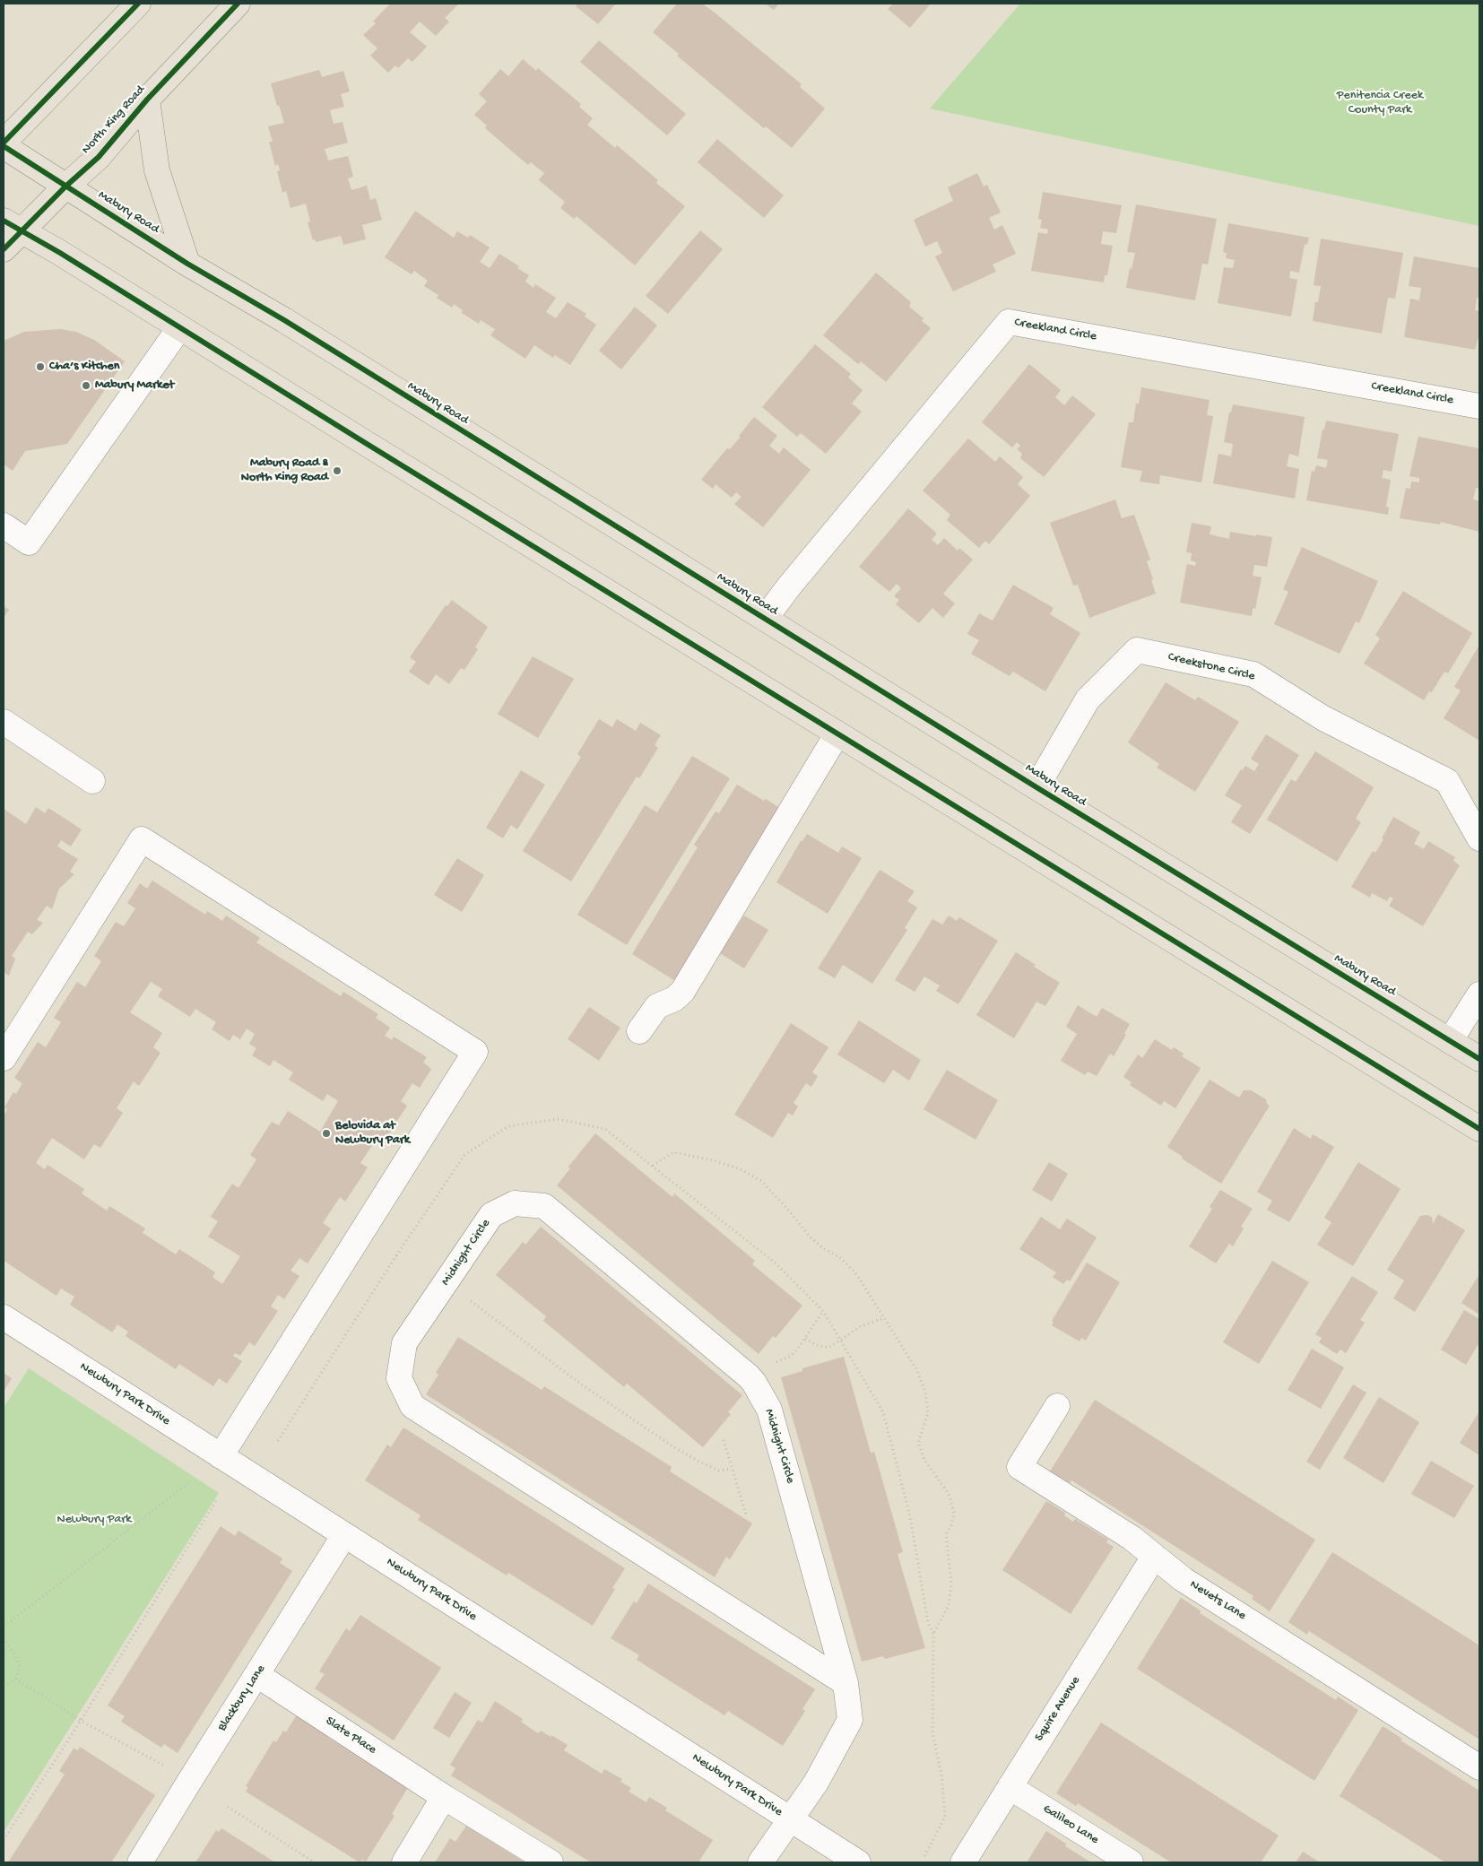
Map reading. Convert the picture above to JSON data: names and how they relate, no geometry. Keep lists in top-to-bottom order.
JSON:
{
  "streets": {
    "main road": ["North King Road", "Mabury Road"],
    "street": [
      "Creekland Circle",
      "Creekstone Circle",
      "Midnight Circle",
      "Newbury Park Drive",
      "Nevets Lane",
      "Blackbury Lane",
      "Squire Avenue",
      "Slate Place",
      "Galileo Lane"
    ]
  },
  "crossings": [
    ["North King Road", "Mabury Road"],
    ["Mabury Road", "Creekland Circle"],
    ["Mabury Road", "Creekstone Circle"],
    ["Midnight Circle", "Newbury Park Drive"],
    ["Newbury Park Drive", "Blackbury Lane"],
    ["Nevets Lane", "Squire Avenue"],
    ["Blackbury Lane", "Slate Place"],
    ["Squire Avenue", "Galileo Lane"]
  ],
  "parks": ["Penitencia Creek County Park", "Newbury Park"],
  "places": [
    "Cha’s Kitchen",
    "Mabury Market",
    "Mabury Road & North King Road",
    "Belovida at Newbury Park"
  ]
}
